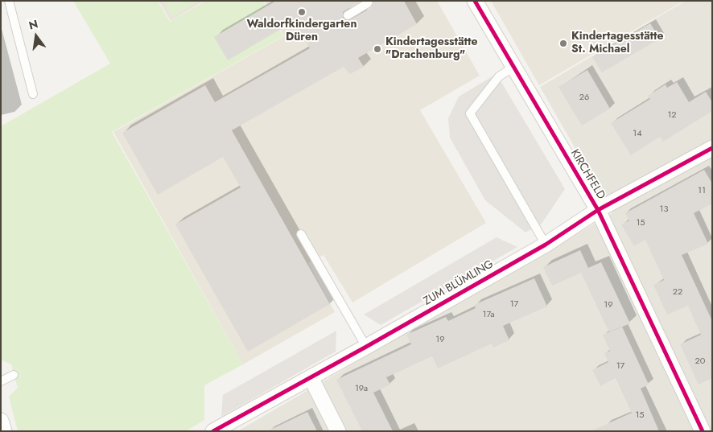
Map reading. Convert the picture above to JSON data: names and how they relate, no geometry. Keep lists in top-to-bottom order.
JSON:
{
  "streets": {
    "street": ["KIRCHFELD", "ZUM BLÜMLING"]
  },
  "crossings": [
    ["KIRCHFELD", "ZUM BLÜMLING"]
  ],
  "places": ["Waldorfkindergarten Düren", "Kindertagesstätte St. Michael", "Kindertagesstätte \"Drachenburg\""],
  "house_numbers": [
    "26",
    "12",
    "14",
    "11",
    "13",
    "15",
    "22",
    "17",
    "19",
    "17a",
    "19",
    "20",
    "17",
    "19a",
    "15"
  ],
  "north": "top"
}
